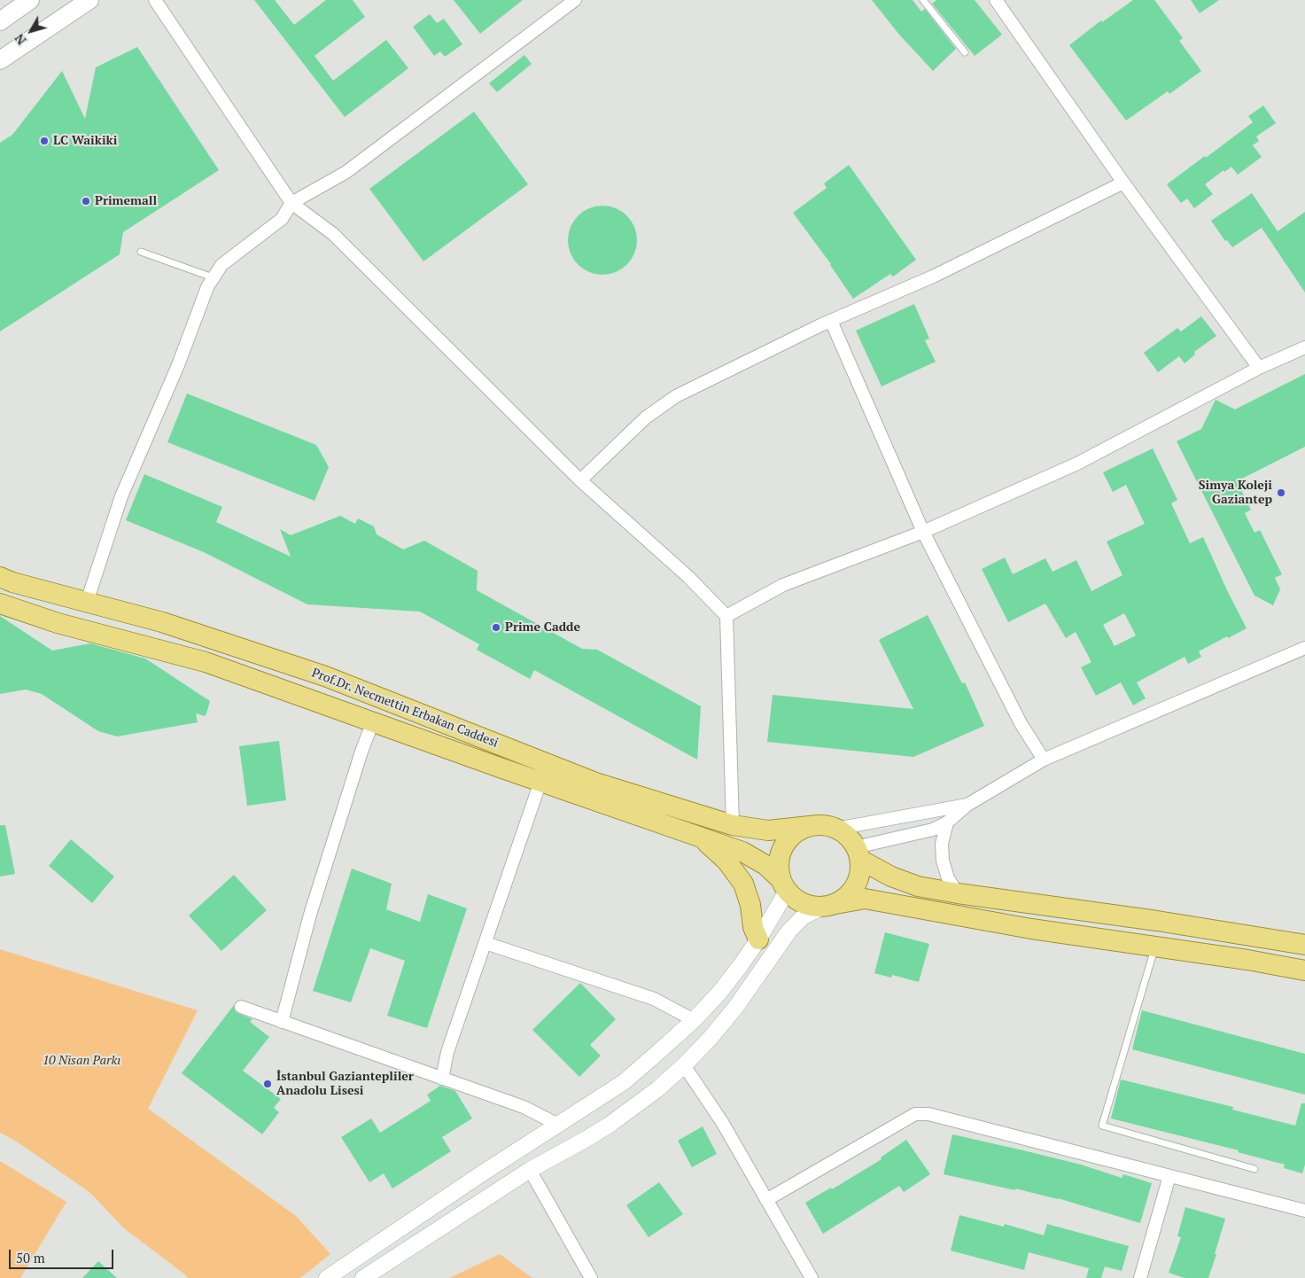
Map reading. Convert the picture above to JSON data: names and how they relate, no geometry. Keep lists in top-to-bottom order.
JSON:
{
  "streets": {
    "main road": ["Prof.Dr. Necmettin Erbakan Caddesi"]
  },
  "parks": ["10 Nisan Parkı"],
  "places": [
    "LC Waikiki",
    "Primemall",
    "Simya Koleji Gaziantep",
    "Prime Cadde",
    "İstanbul Gaziantepliler Anadolu Lisesi"
  ],
  "scale_bar": "50 m",
  "north": "bottom left"
}
